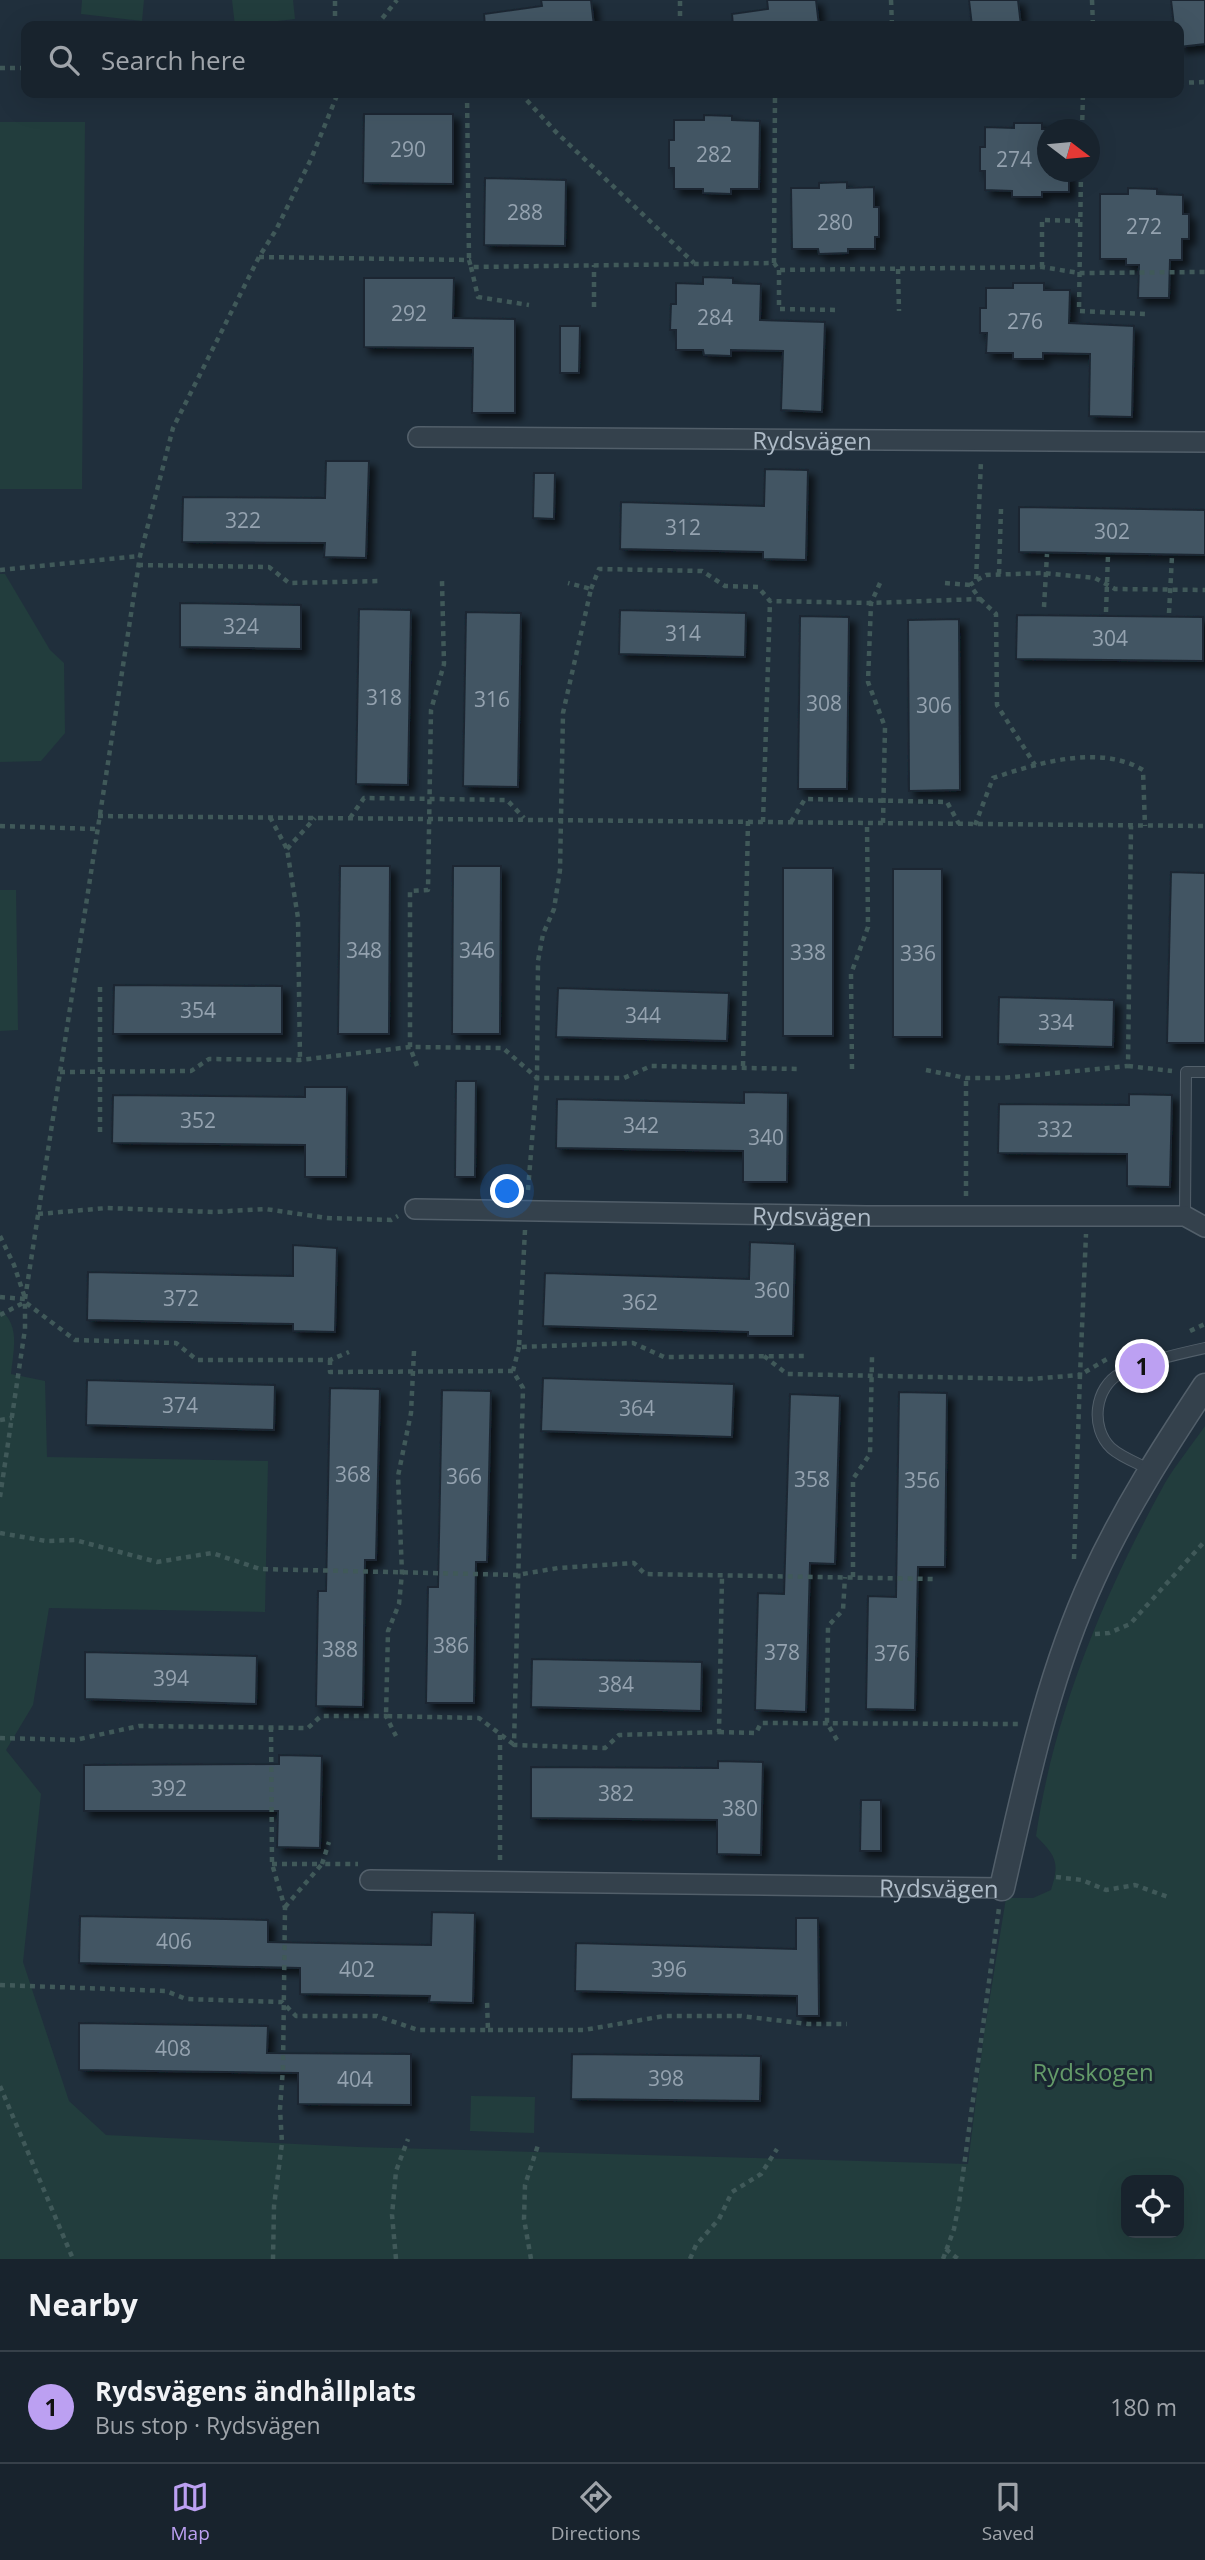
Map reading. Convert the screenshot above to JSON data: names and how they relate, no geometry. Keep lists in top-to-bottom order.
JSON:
{
  "streets": {
    "street": ["Rydsvägen"]
  },
  "parks": ["Rydskogen"],
  "house_numbers": [
    "290",
    "282",
    "274",
    "288",
    "280",
    "272",
    "292",
    "284",
    "276",
    "322",
    "312",
    "302",
    "324",
    "314",
    "304",
    "318",
    "316",
    "308",
    "306",
    "348",
    "346",
    "338",
    "336",
    "354",
    "344",
    "334",
    "352",
    "342",
    "332",
    "340",
    "360",
    "372",
    "362",
    "374",
    "364",
    "368",
    "366",
    "358",
    "356",
    "386",
    "388",
    "378",
    "376",
    "394",
    "384",
    "392",
    "382",
    "380",
    "406",
    "402",
    "396",
    "408",
    "398",
    "404"
  ],
  "north": "right",
  "page": {
    "search": "Search here",
    "pins": "1",
    "heading": "Nearby",
    "list": [
      {
        "mark": "1",
        "name": "Rydsvägens ändhållplats",
        "note": "Bus stop · Rydsvägen",
        "value": "180 m"
      }
    ],
    "nav": ["Map", "Directions", "Saved"]
  }
}
